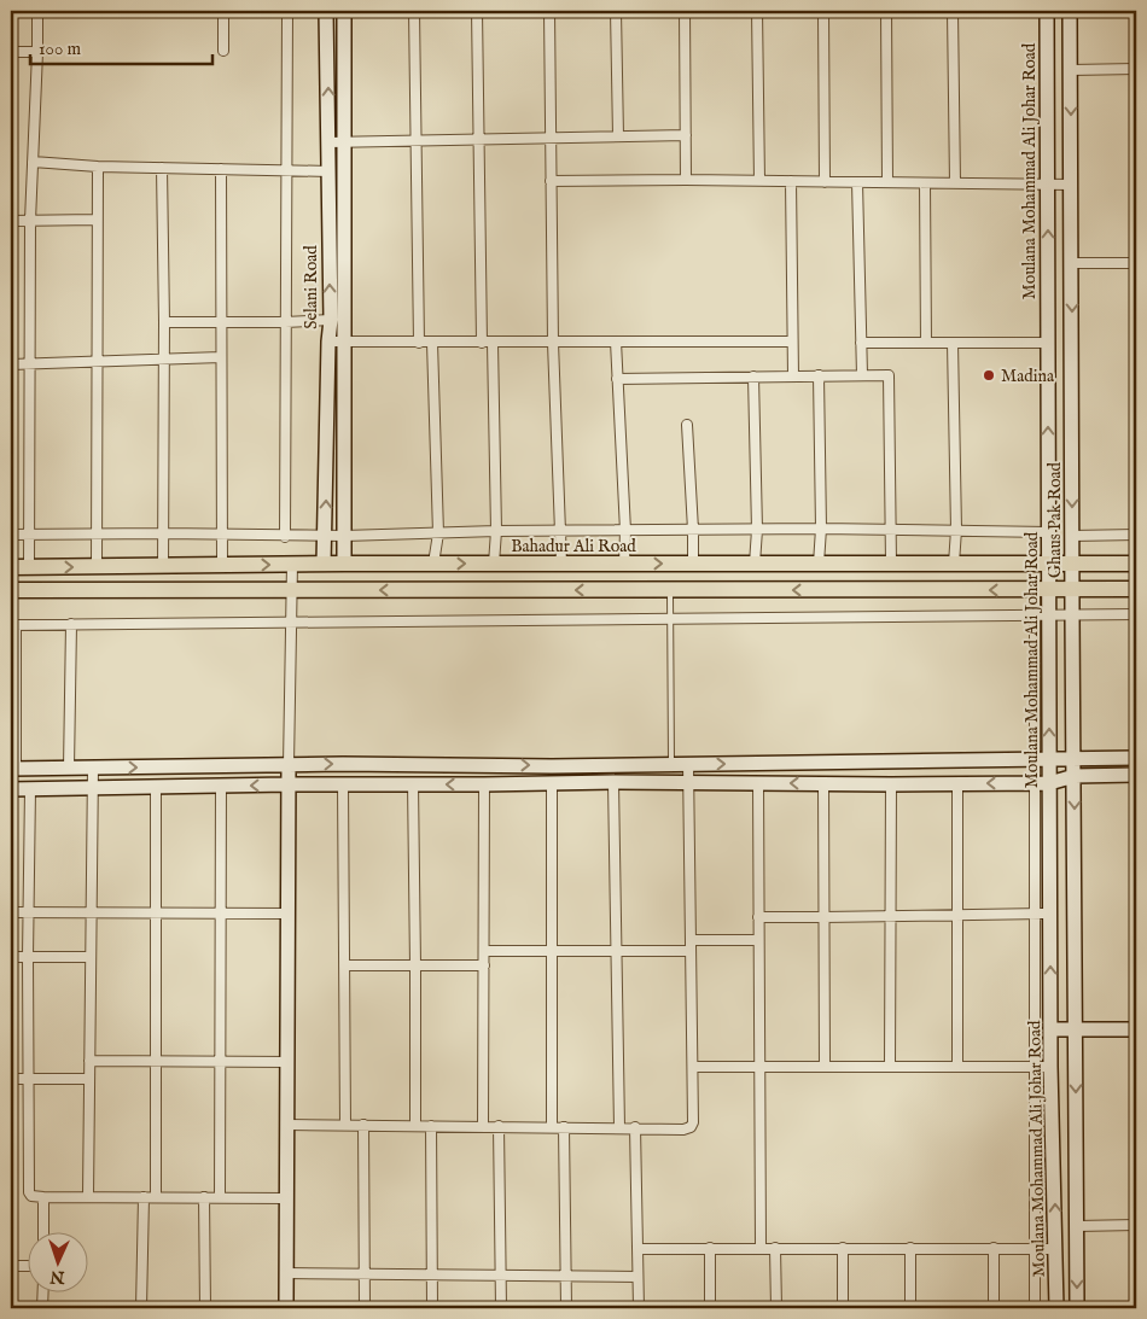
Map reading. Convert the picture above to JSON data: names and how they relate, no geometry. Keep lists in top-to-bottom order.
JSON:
{
  "streets": {
    "main road": ["Bahadur Ali Road"],
    "street": ["Moulana Mohammad Ali Johar Road", "Selani Road", "Ghaus Pak Road"]
  },
  "crossings": [
    ["Moulana Mohammad Ali Johar Road", "Bahadur Ali Road"],
    ["Selani Road", "Bahadur Ali Road"],
    ["Ghaus Pak Road", "Bahadur Ali Road"]
  ],
  "places": ["Madina"],
  "scale_bar": "100 m",
  "north": "bottom"
}
